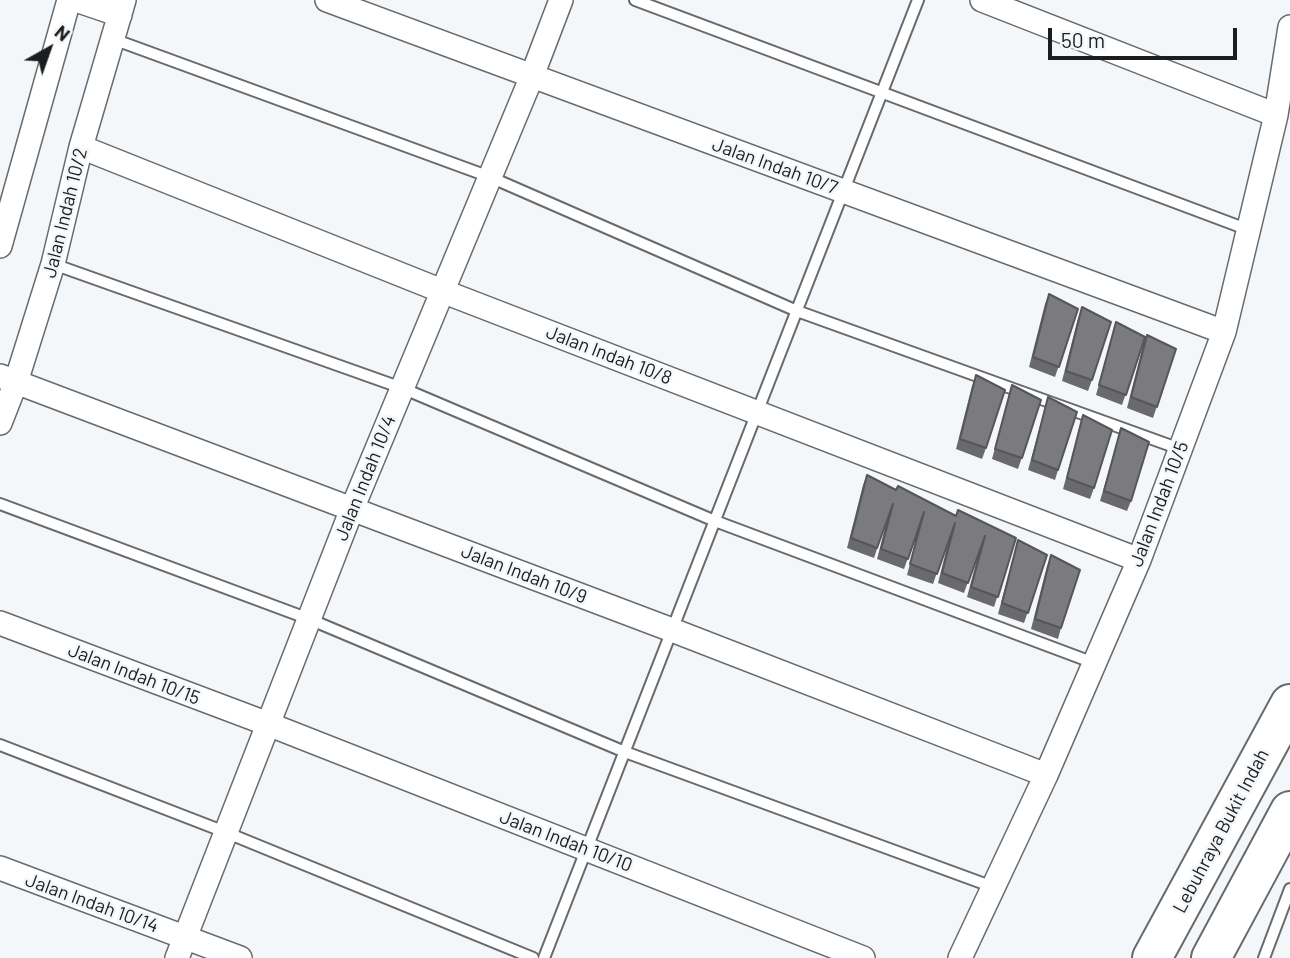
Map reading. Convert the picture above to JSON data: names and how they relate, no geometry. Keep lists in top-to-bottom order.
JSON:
{
  "streets": {
    "highway": ["Lebuhraya Bukit Indah"],
    "street": [
      "Jalan Indah 10/7",
      "Jalan Indah 10/2",
      "Jalan Indah 10/8",
      "Jalan Indah 10/4",
      "Jalan Indah 10/5",
      "Jalan Indah 10/9",
      "Jalan Indah 10/15",
      "Jalan Indah 10/10",
      "Jalan Indah 10/14"
    ]
  },
  "crossings": [
    ["Jalan Indah 10/7", "Jalan Indah 10/4"],
    ["Jalan Indah 10/7", "Jalan Indah 10/5"],
    ["Jalan Indah 10/2", "Jalan Indah 10/8"],
    ["Jalan Indah 10/2", "Jalan Indah 10/9"],
    ["Jalan Indah 10/8", "Jalan Indah 10/4"],
    ["Jalan Indah 10/8", "Jalan Indah 10/5"],
    ["Jalan Indah 10/4", "Jalan Indah 10/9"],
    ["Jalan Indah 10/4", "Jalan Indah 10/15"],
    ["Jalan Indah 10/4", "Jalan Indah 10/10"],
    ["Jalan Indah 10/4", "Jalan Indah 10/14"],
    ["Jalan Indah 10/5", "Jalan Indah 10/9"],
    ["Jalan Indah 10/15", "Jalan Indah 10/10"]
  ],
  "scale_bar": "50 m",
  "north": "top right"
}
